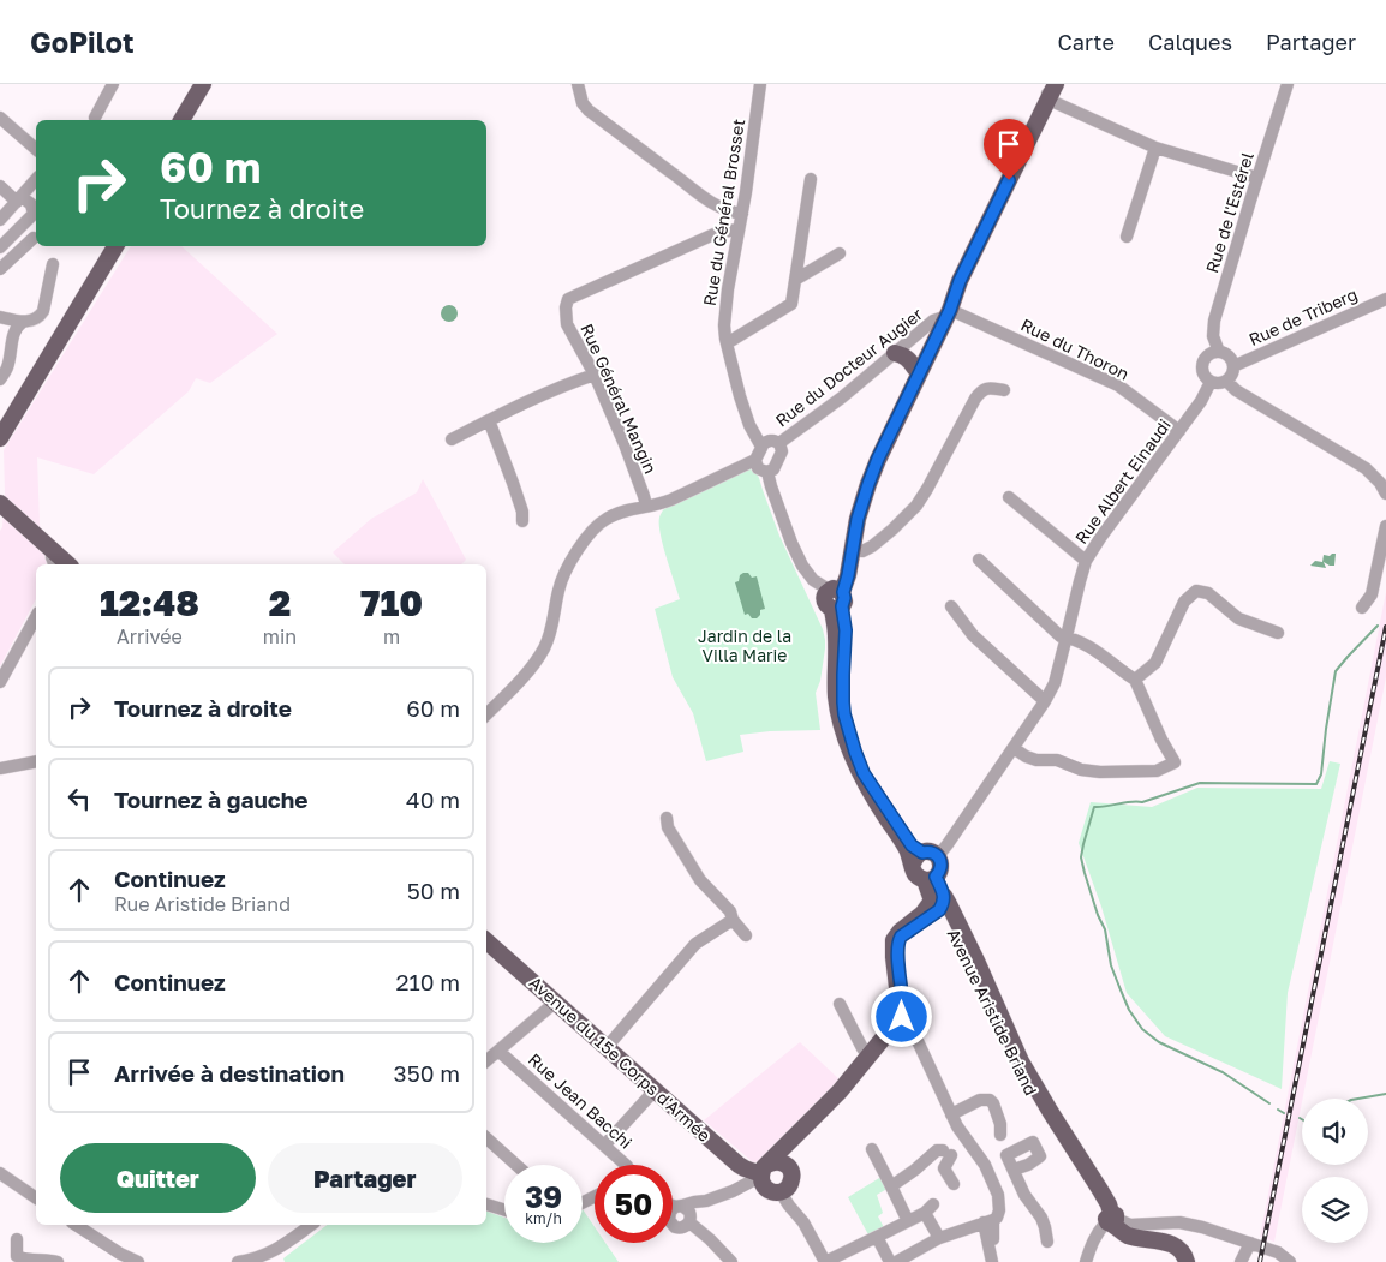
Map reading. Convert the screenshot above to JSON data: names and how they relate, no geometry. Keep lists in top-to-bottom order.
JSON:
{
  "streets": {
    "main road": ["Avenue Aristide Briand", "Avenue du 15e Corps d'Armée"],
    "street": [
      "Rue du Général Brosset",
      "Rue de l'Estérel",
      "Rue de Triberg",
      "Rue du Thoron",
      "Rue du Docteur Augier",
      "Rue Général Mangin",
      "Rue Albert Einaudi",
      "Rue Jean Bacchi"
    ]
  },
  "crossings": [
    ["Rue du Général Brosset", "Rue du Docteur Augier"],
    ["Rue du Général Brosset", "Rue Général Mangin"],
    ["Rue de l'Estérel", "Rue de Triberg"],
    ["Rue de l'Estérel", "Rue Albert Einaudi"],
    ["Rue de Triberg", "Rue Albert Einaudi"],
    ["Rue du Thoron", "Rue du Docteur Augier"],
    ["Rue du Thoron", "Rue Albert Einaudi"]
  ],
  "parks": ["Jardin de la Villa Marie"],
  "page": {
    "header": "GoPilot",
    "nav": ["Carte", "Calques", "Partager"],
    "turn": ["60 m", "Tournez à droite"],
    "eta": [
      "12:48",
      "Arrivée",
      "2",
      "min",
      "710",
      "m"
    ],
    "list": [
      {
        "name": "Tournez à droite",
        "value": "60 m"
      },
      {
        "name": "Tournez à gauche",
        "value": "40 m"
      },
      {
        "name": "Continuez",
        "note": "Rue Aristide Briand",
        "value": "50 m"
      },
      {
        "name": "Continuez",
        "value": "210 m"
      },
      {
        "name": "Arrivée à destination",
        "value": "350 m"
      }
    ],
    "buttons": ["Quitter", "Partager"],
    "speed": "39 km/h",
    "limit": "50"
  }
}
